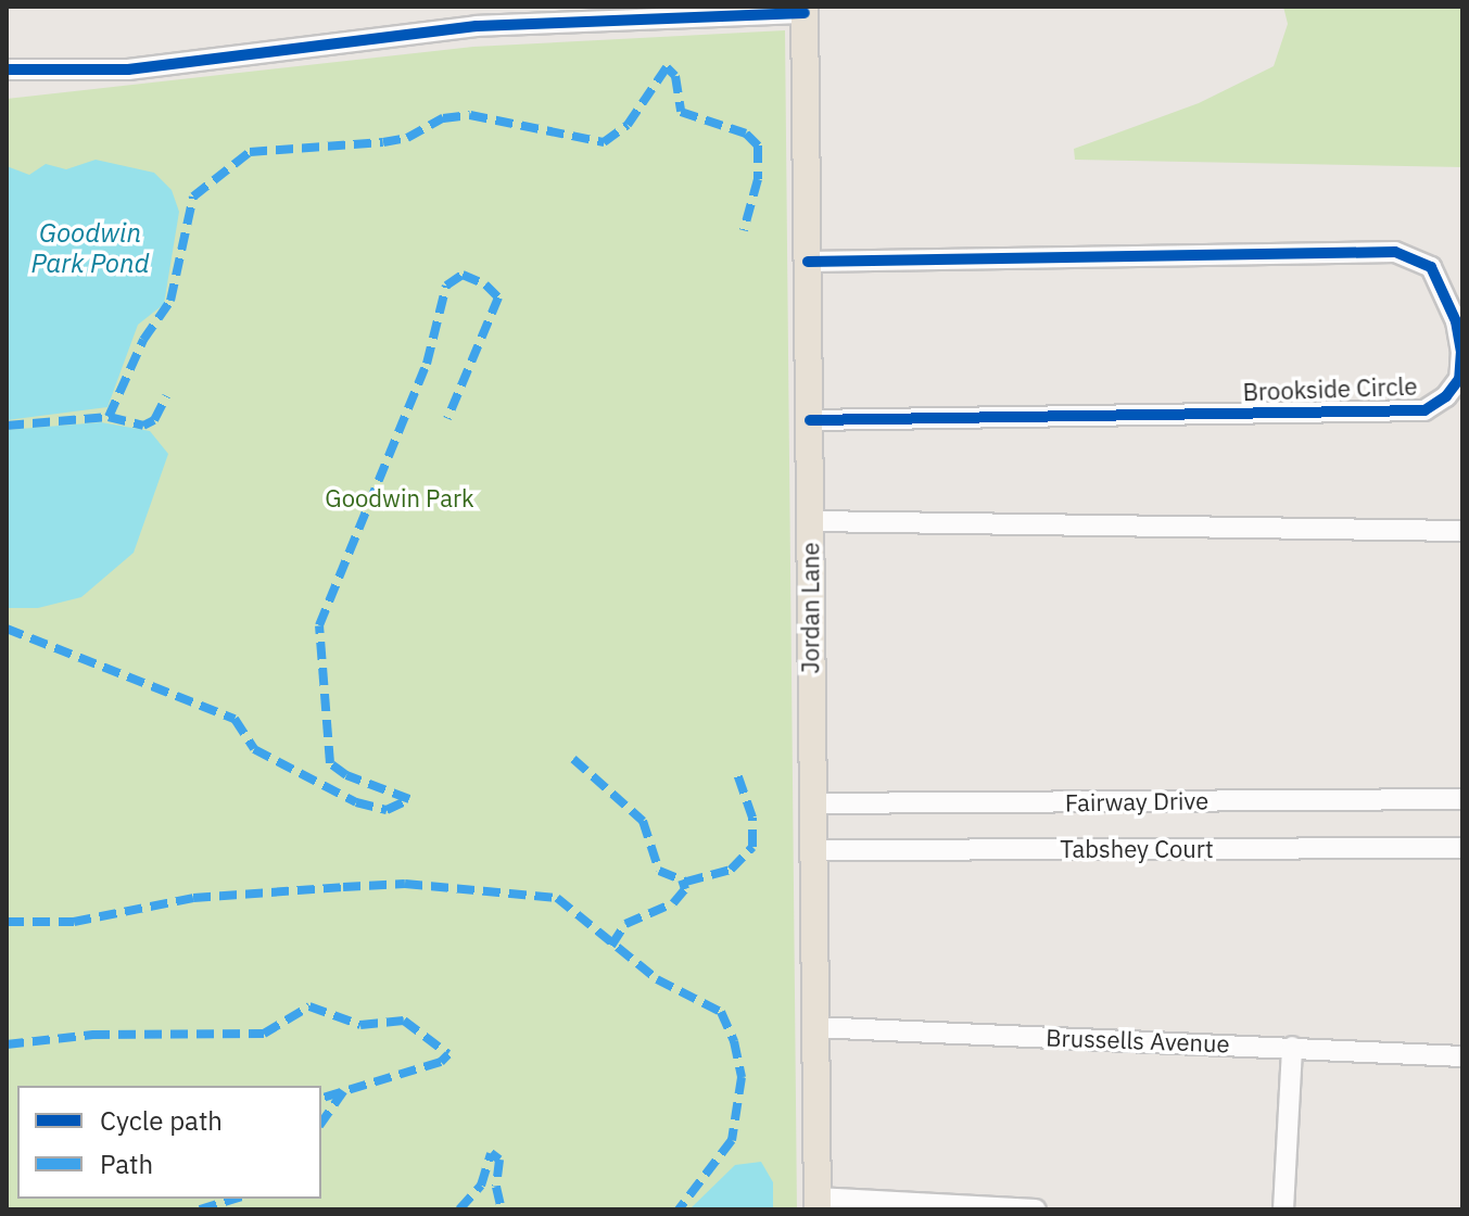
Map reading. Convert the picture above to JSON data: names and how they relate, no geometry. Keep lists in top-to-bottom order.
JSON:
{
  "streets": {
    "main road": ["Jordan Lane"],
    "street": [
      "Brookside Circle",
      "Fairway Drive",
      "Tabshey Court",
      "Brussells Avenue"
    ]
  },
  "crossings": [
    ["Brookside Circle", "Jordan Lane"],
    ["Jordan Lane", "Fairway Drive"],
    ["Jordan Lane", "Tabshey Court"],
    ["Jordan Lane", "Brussells Avenue"]
  ],
  "water": ["Goodwin Park Pond"],
  "parks": ["Goodwin Park"],
  "legend": ["Cycle path", "Path"]
}
